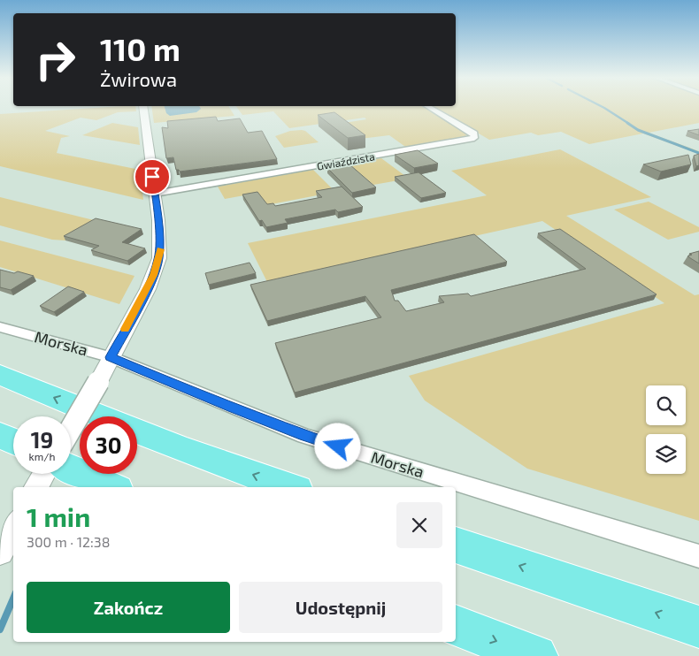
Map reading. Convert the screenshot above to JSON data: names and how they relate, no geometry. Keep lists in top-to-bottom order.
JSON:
{
  "streets": {
    "street": ["Gwiaździsta", "Morska"]
  },
  "page": {
    "turn": ["110 m", "Żwirowa"],
    "speed": "19 km/h",
    "limit": "30",
    "heading": ["1 min", "300 m · 12:38"],
    "buttons": ["Zakończ", "Udostępnij"]
  }
}
